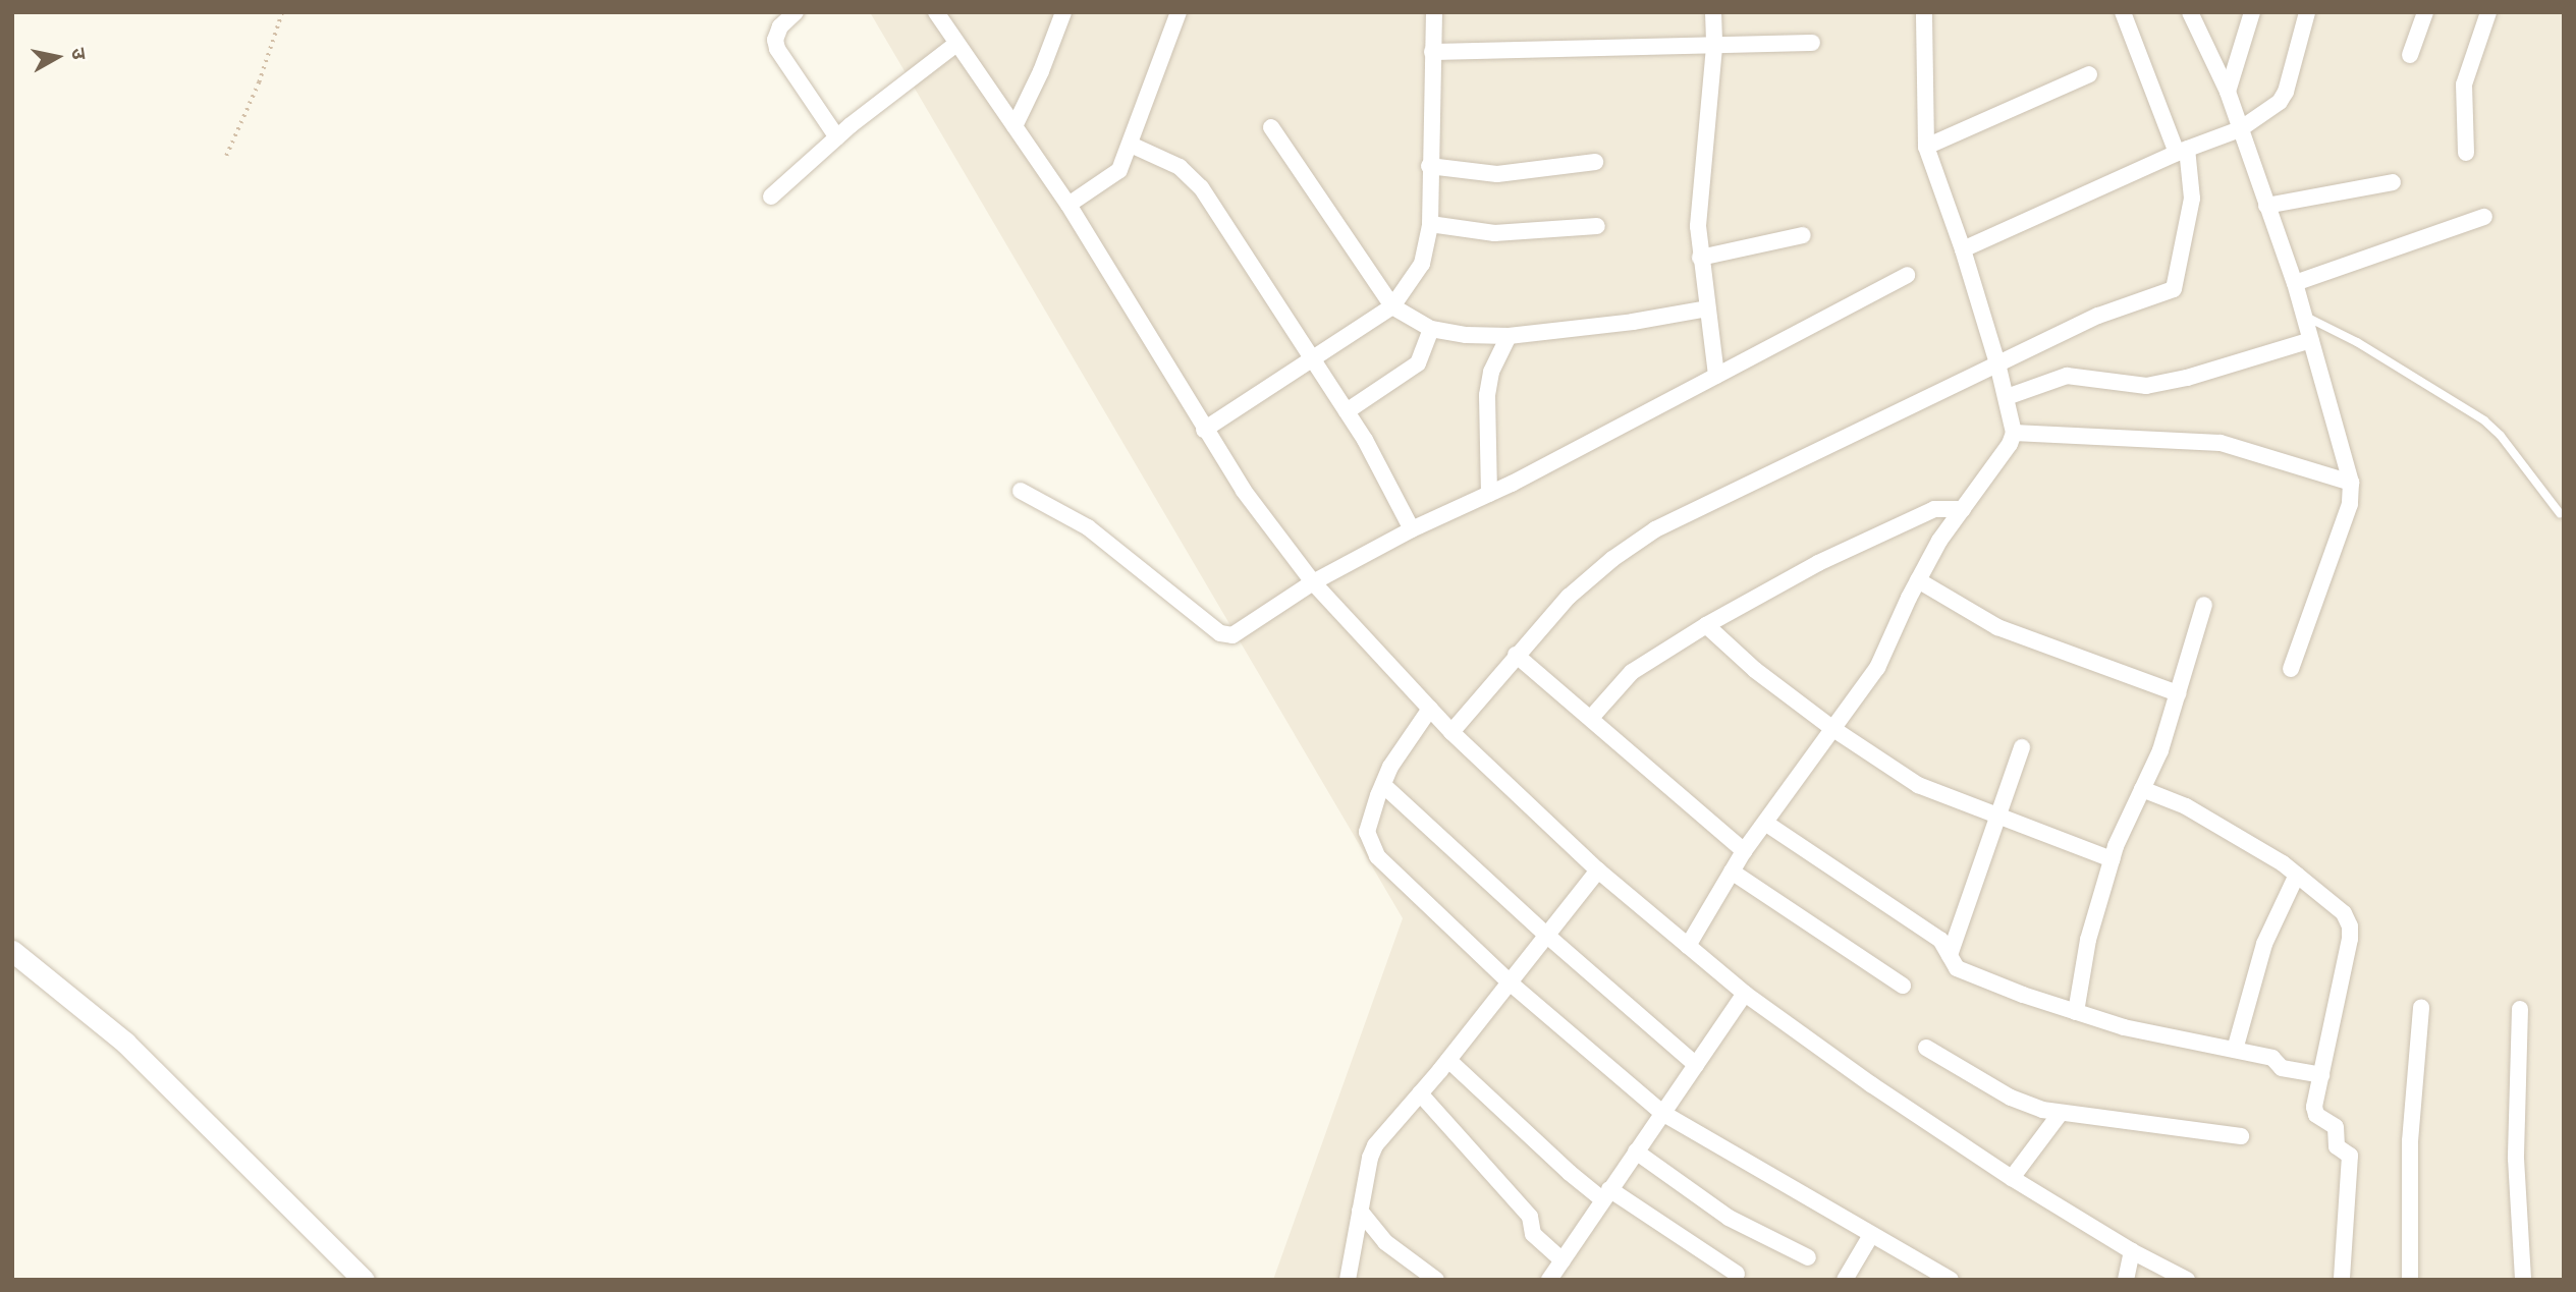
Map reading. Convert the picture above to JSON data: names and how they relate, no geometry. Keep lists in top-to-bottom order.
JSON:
{
  "north": "right"
}
